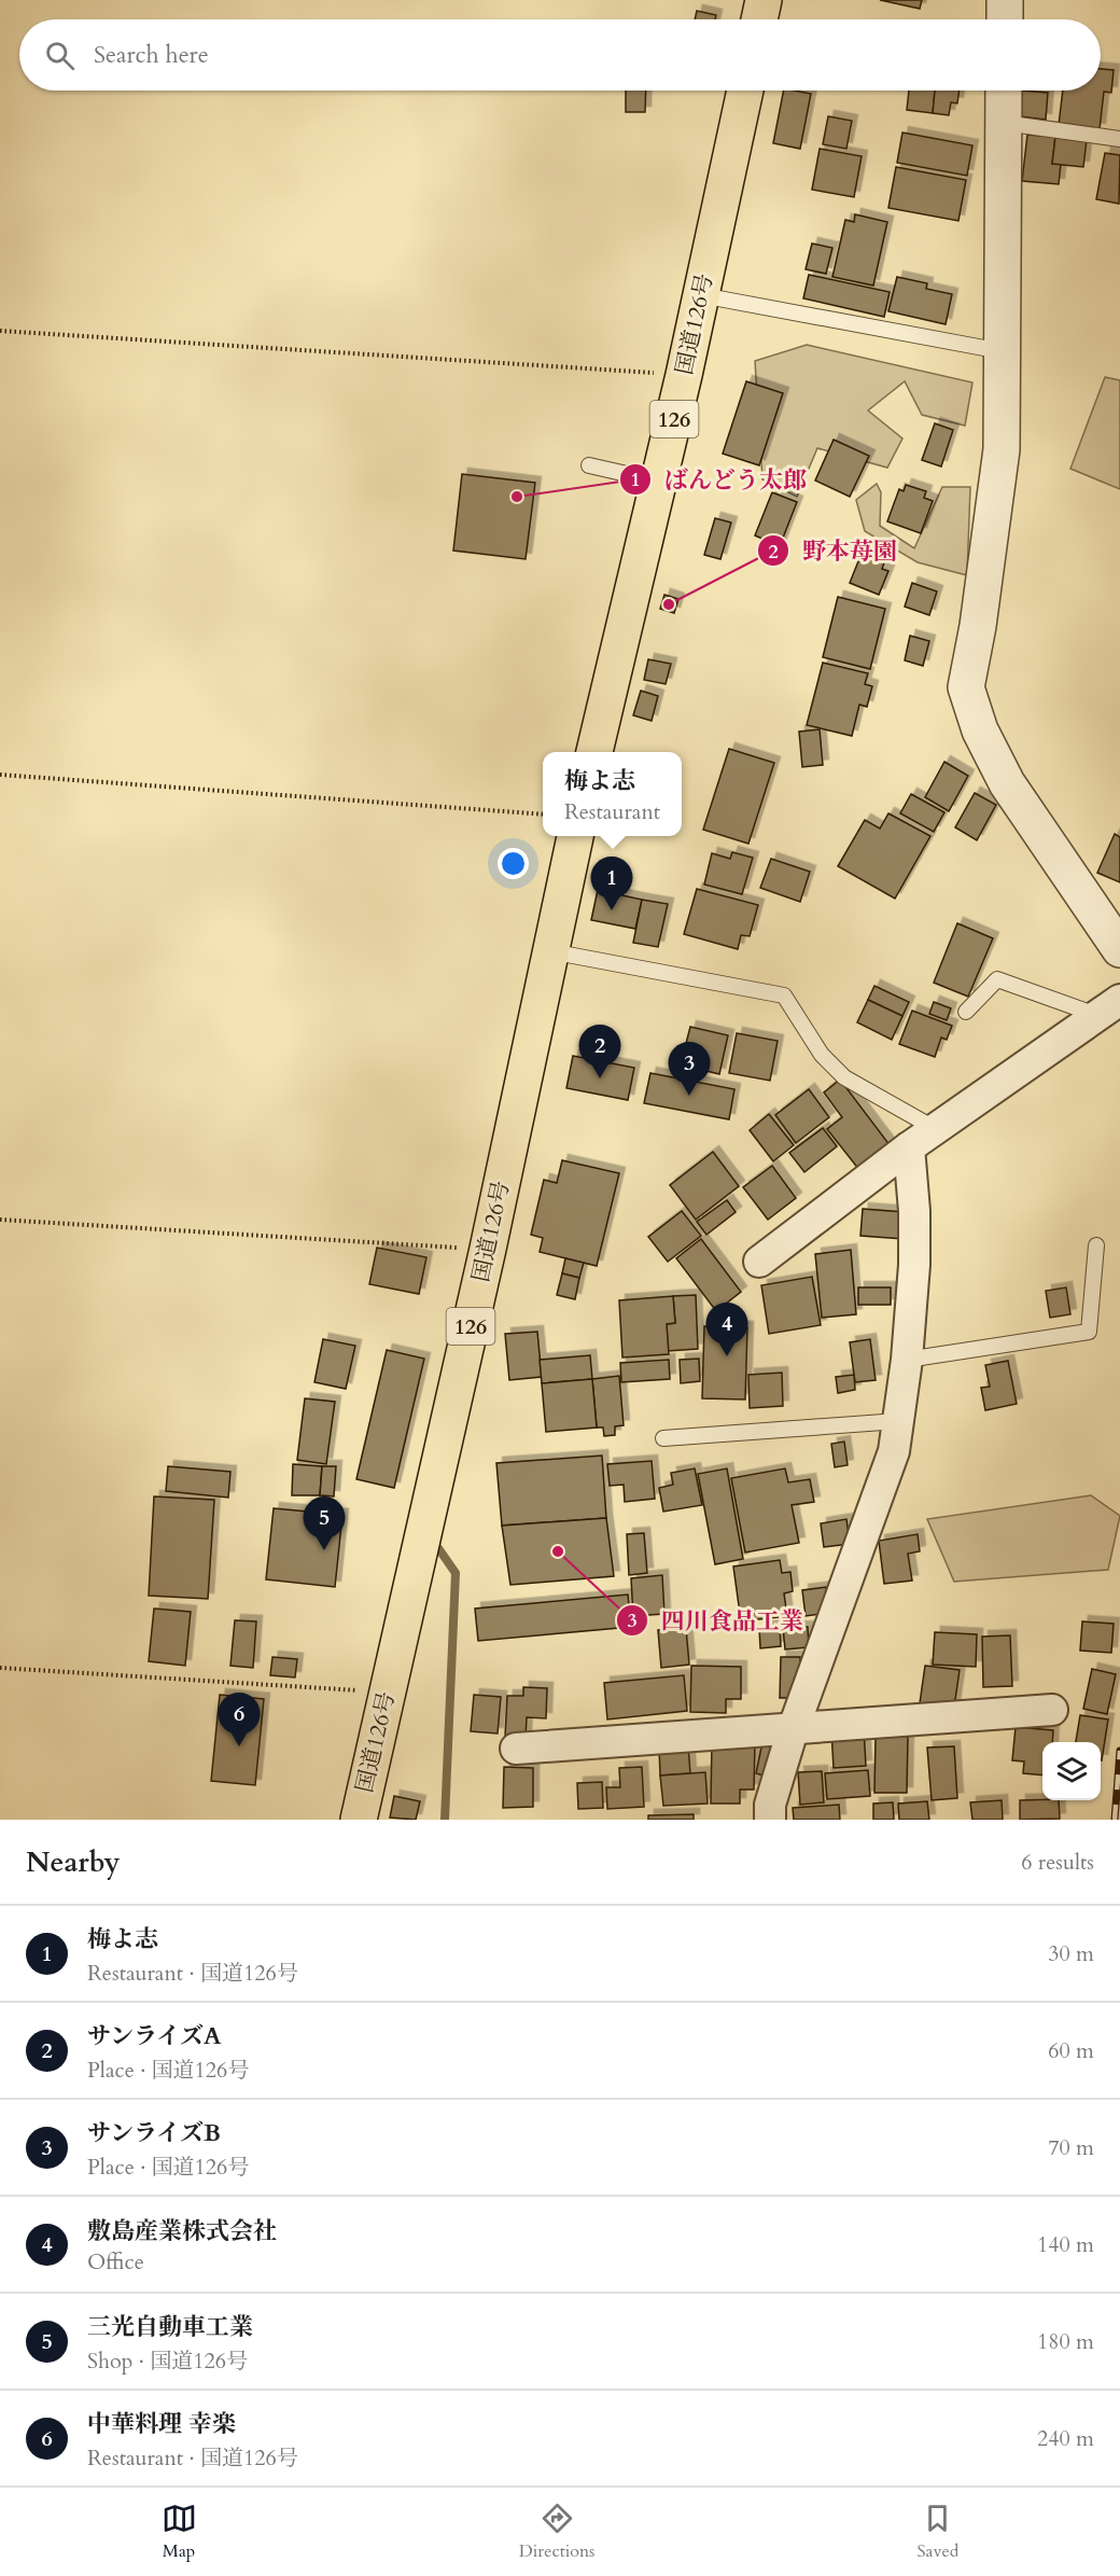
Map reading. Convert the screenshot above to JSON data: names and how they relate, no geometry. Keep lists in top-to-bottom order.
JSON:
{
  "streets": {
    "highway": ["国道126号", "126"]
  },
  "places": ["ばんどう太郎", "野本苺園", "四川食品工業"],
  "page": {
    "search": "Search here",
    "popup": ["梅よ志", "Restaurant"],
    "pins": [
      "1",
      "2",
      "3",
      "4",
      "5",
      "6"
    ],
    "heading": ["Nearby", "6 results"],
    "list": [
      {
        "mark": "1",
        "name": "梅よ志",
        "note": "Restaurant · 国道126号",
        "value": "30 m"
      },
      {
        "mark": "2",
        "name": "サンライズA",
        "note": "Place · 国道126号",
        "value": "60 m"
      },
      {
        "mark": "3",
        "name": "サンライズB",
        "note": "Place · 国道126号",
        "value": "70 m"
      },
      {
        "mark": "4",
        "name": "敷島産業株式会社",
        "note": "Office",
        "value": "140 m"
      },
      {
        "mark": "5",
        "name": "三光自動車工業",
        "note": "Shop · 国道126号",
        "value": "180 m"
      },
      {
        "mark": "6",
        "name": "中華料理 幸楽",
        "note": "Restaurant · 国道126号",
        "value": "240 m"
      }
    ],
    "nav": ["Map", "Directions", "Saved"]
  }
}
